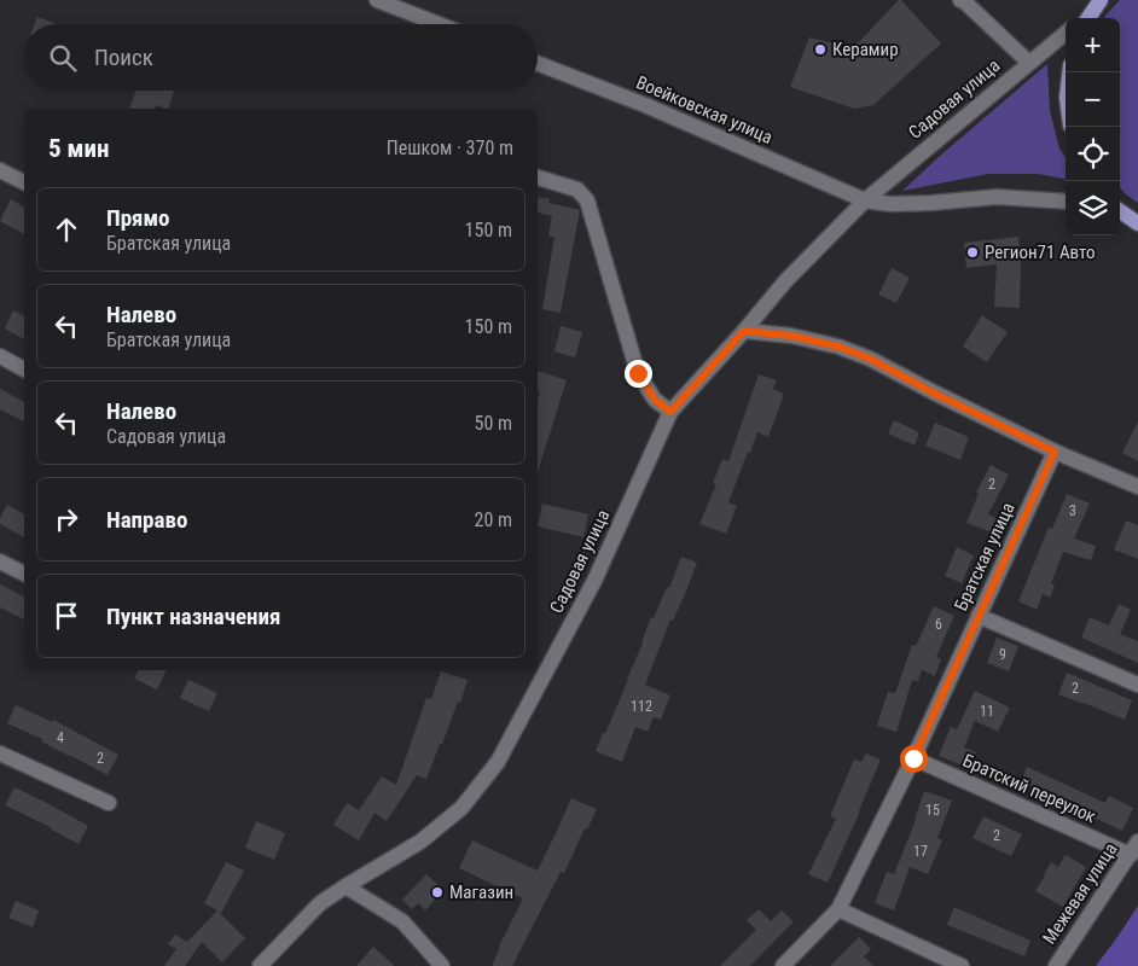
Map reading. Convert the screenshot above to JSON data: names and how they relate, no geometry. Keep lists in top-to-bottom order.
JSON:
{
  "streets": {
    "street": [
      "Садовая улица",
      "Воейковская улица",
      "Братская улица",
      "Братский переулок",
      "Межевая улица"
    ]
  },
  "crossings": [
    ["Садовая улица", "Воейковская улица"],
    ["Братская улица", "Братский переулок"],
    ["Братский переулок", "Межевая улица"]
  ],
  "places": ["Керамир", "Регион71 Авто", "Магазин"],
  "house_numbers": [
    "2",
    "3",
    "6",
    "9",
    "2",
    "112",
    "11",
    "4",
    "2",
    "15",
    "2",
    "17"
  ],
  "page": {
    "map_buttons": ["+", "−"],
    "search": "Поиск",
    "heading": ["5 мин", "Пешком · 370 m"],
    "list": [
      ["Прямо", "Братская улица", "150 m"],
      ["Налево", "Братская улица", "150 m"],
      ["Налево", "Садовая улица", "50 m"],
      ["Направо", "20 m"],
      "Пункт назначения"
    ]
  }
}
